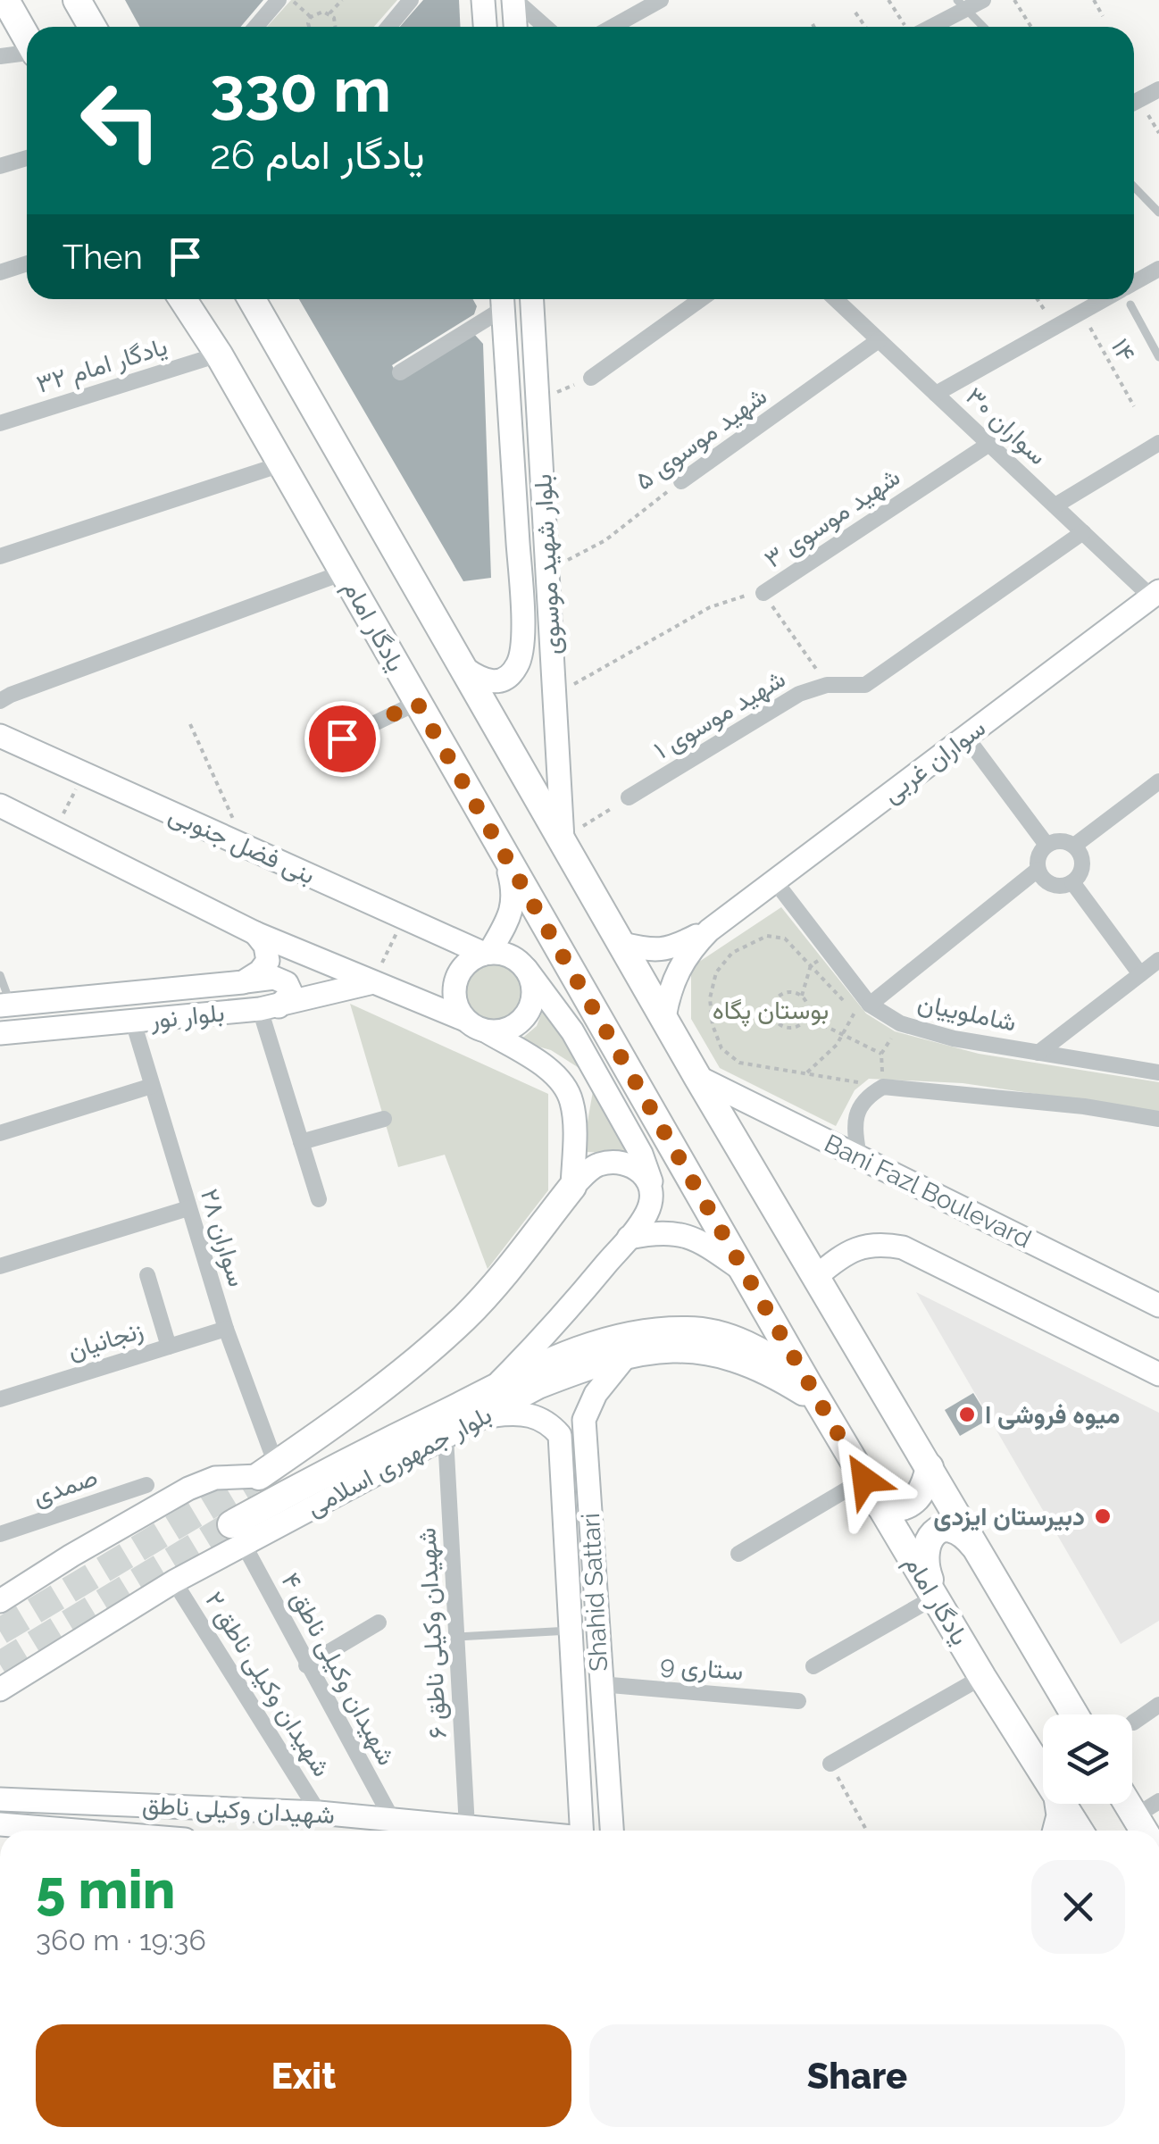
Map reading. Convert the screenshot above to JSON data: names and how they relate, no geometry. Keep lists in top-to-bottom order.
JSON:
{
  "streets": {
    "main road": [
      "بلوار شهید موسوی",
      "یادگار امام",
      "سواران غربی",
      "بنی فضل جنوبی",
      "بلوار نور",
      "Bani Fazl Boulevard",
      "بلوار جمهوری اسلامی",
      "Shahid Sattari",
      "شهیدان وکیلی ناطق"
    ],
    "street": [
      "یادگار امام ۳۲",
      "سواران ۳۰",
      "شهید موسوی ۵",
      "شهید موسوی ۳",
      "شهید موسوی ۱",
      "شاملوییان",
      "سواران ۲۸",
      "زنجانیان",
      "صمدی",
      "شهیدان وکیلی ناطق ۶",
      "ستاری 9",
      "شهیدان وکیلی ناطق ۴",
      "شهیدان وکیلی ناطق ٢"
    ],
    "path": ["۱۴"]
  },
  "crossings": [
    ["یادگار امام ۳۲", "یادگار امام"],
    ["سواران ۳۰", "شهید موسوی ۵"],
    ["سواران ۳۰", "شهید موسوی ۳"],
    ["سواران ۳۰", "شهید موسوی ۱"],
    ["سواران ۳۰", "سواران غربی"],
    ["شهید موسوی ۵", "بلوار شهید موسوی"],
    ["شهید موسوی ۳", "بلوار شهید موسوی"],
    ["یادگار امام", "بلوار جمهوری اسلامی"],
    ["سواران غربی", "شاملوییان"],
    ["بلوار نور", "سواران ۲۸"],
    ["سواران ۲۸", "زنجانیان"],
    ["بلوار جمهوری اسلامی", "شهیدان وکیلی ناطق ۶"],
    ["بلوار جمهوری اسلامی", "شهیدان وکیلی ناطق ۴"],
    ["بلوار جمهوری اسلامی", "شهیدان وکیلی ناطق ٢"],
    ["Shahid Sattari", "ستاری 9"],
    ["شهیدان وکیلی ناطق ۶", "شهیدان وکیلی ناطق"],
    ["شهیدان وکیلی ناطق ۴", "شهیدان وکیلی ناطق"],
    ["شهیدان وکیلی ناطق ٢", "شهیدان وکیلی ناطق"]
  ],
  "parks": ["بوستان پگاه"],
  "places": ["میوه فروشی ا", "دبیرستان ایزدی"],
  "page": {
    "turn": ["330 m", "یادگار امام 26"],
    "then": "Then",
    "heading": ["5 min", "360 m · 19:36"],
    "buttons": ["Exit", "Share"]
  }
}
